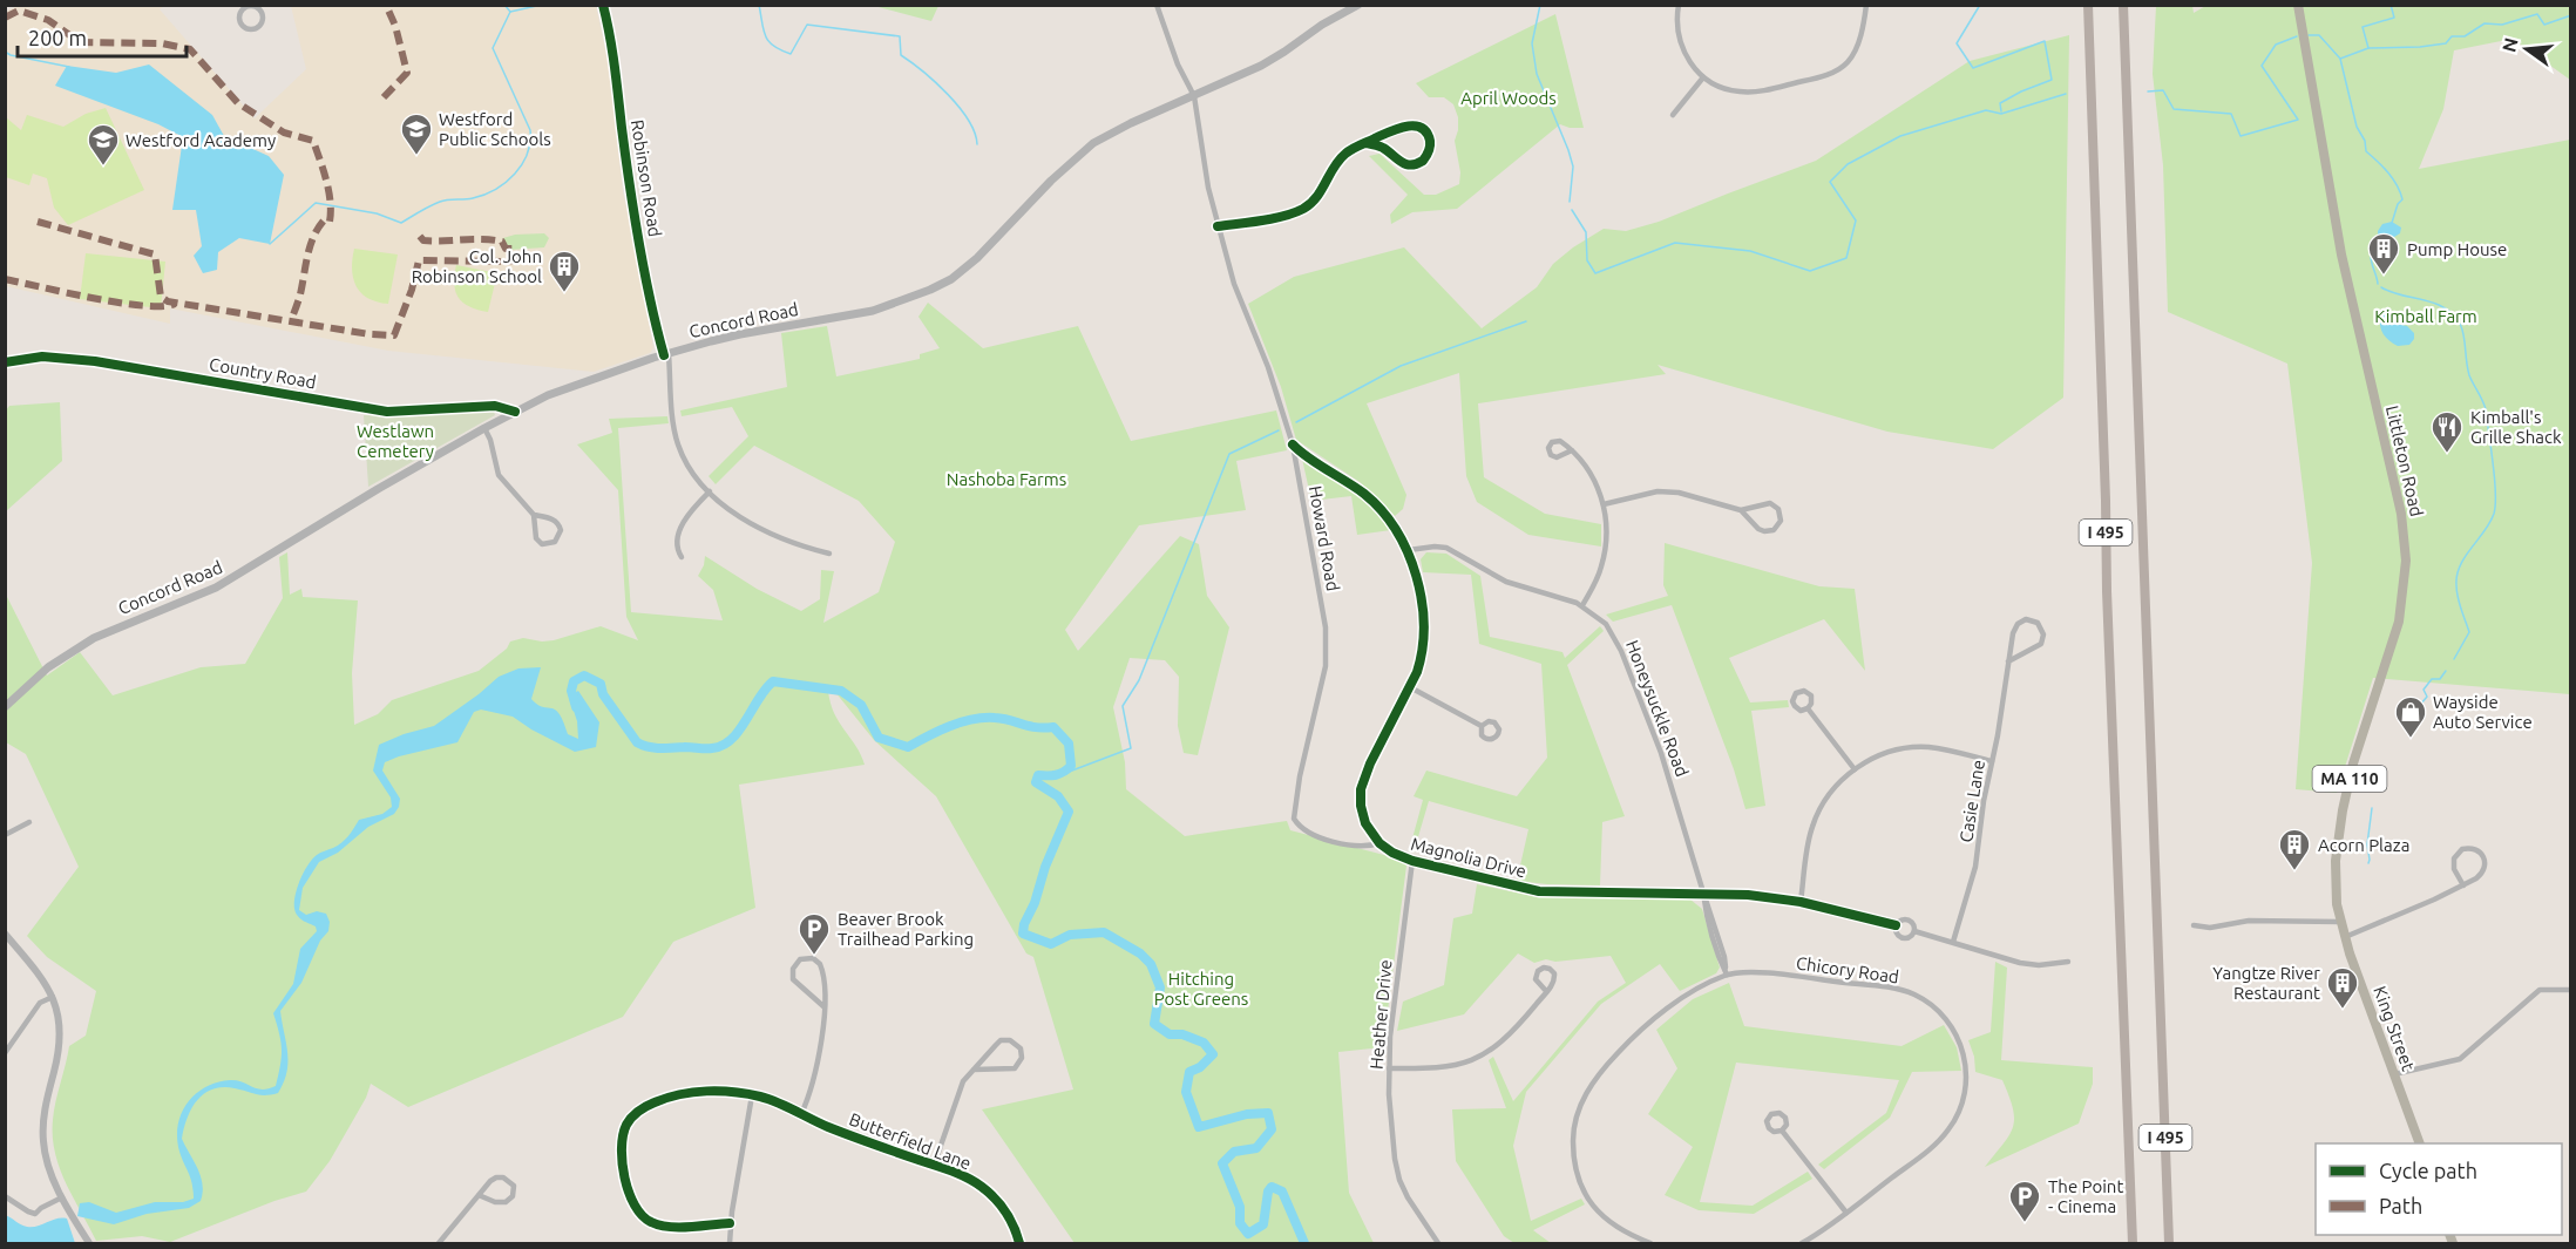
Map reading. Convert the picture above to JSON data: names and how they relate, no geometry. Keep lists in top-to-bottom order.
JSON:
{
  "streets": {
    "highway": ["I 495"],
    "main road": [
      "Concord Road",
      "Littleton Road",
      "MA 110",
      "King Street"
    ],
    "street": [
      "Robinson Road",
      "Country Road",
      "Howard Road",
      "Honeysuckle Road",
      "Casie Lane",
      "Magnolia Drive",
      "Chicory Road",
      "Heather Drive",
      "Butterfield Lane"
    ]
  },
  "crossings": [
    ["Robinson Road", "Concord Road"],
    ["Concord Road", "Country Road"],
    ["Concord Road", "Howard Road"],
    ["Littleton Road", "King Street"],
    ["Howard Road", "Magnolia Drive"],
    ["Honeysuckle Road", "Magnolia Drive"],
    ["Casie Lane", "Magnolia Drive"],
    ["Magnolia Drive", "Heather Drive"]
  ],
  "parks": [
    "April Woods",
    "Kimball Farm",
    "Westlawn Cemetery",
    "Nashoba Farms",
    "Hitching Post Greens"
  ],
  "places": {
    "school or university": ["Westford Public Schools", "Westford Academy"],
    "building": [
      "Pump House",
      "Col. John Robinson School",
      "Acorn Plaza",
      "Yangtze River Restaurant"
    ],
    "restaurant": ["Kimball's Grille Shack"],
    "shop": ["Wayside Auto Service"],
    "parking": ["Beaver Brook Trailhead Parking", "The Point - Cinema"]
  },
  "legend": ["Cycle path", "Path"],
  "scale_bar": "200 m",
  "north": "left"
}
